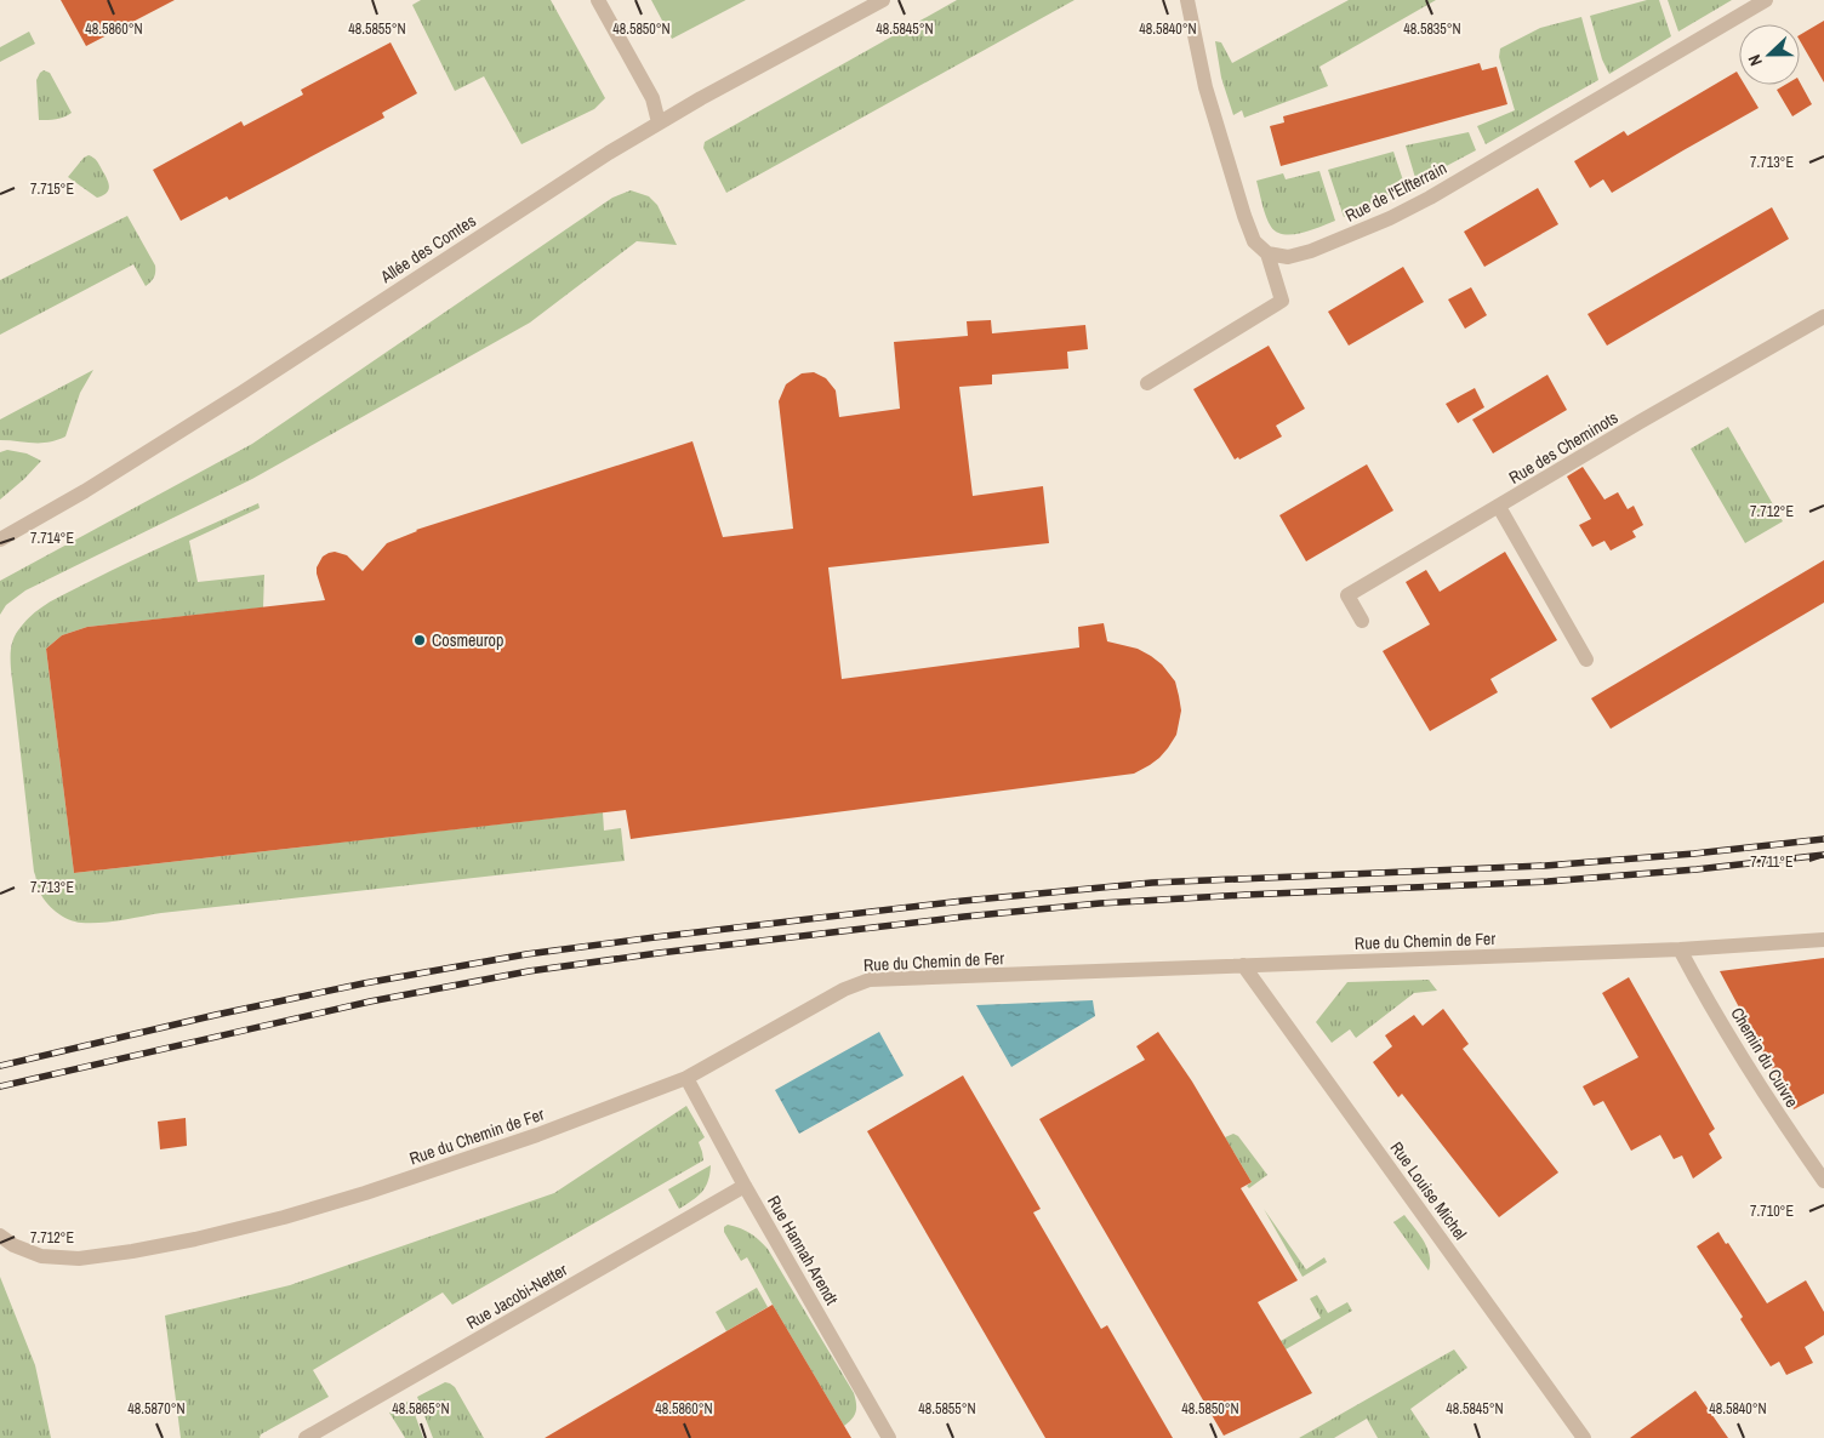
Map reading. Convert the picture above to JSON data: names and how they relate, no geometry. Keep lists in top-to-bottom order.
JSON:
{
  "streets": {
    "street": [
      "Rue de l'Elfterrain",
      "Allée des Comtes",
      "Rue des Cheminots",
      "Rue du Chemin de Fer",
      "Chemin du Cuivre",
      "Rue Louise Michel",
      "Rue Hannah Arendt",
      "Rue Jacobi-Netter"
    ]
  },
  "crossings": [
    ["Rue du Chemin de Fer", "Chemin du Cuivre"],
    ["Rue du Chemin de Fer", "Rue Louise Michel"],
    ["Rue du Chemin de Fer", "Rue Hannah Arendt"],
    ["Rue Hannah Arendt", "Rue Jacobi-Netter"]
  ],
  "places": ["Cosmeurop"],
  "north": "left",
  "coordinates": [
    "48.5860°N",
    "48.5855°N",
    "48.5850°N",
    "48.5845°N",
    "48.5840°N",
    "48.5835°N",
    "7.713°E",
    "7.715°E",
    "7.712°E",
    "7.714°E",
    "7.711°E",
    "7.710°E",
    "48.5870°N",
    "48.5865°N"
  ]
}
